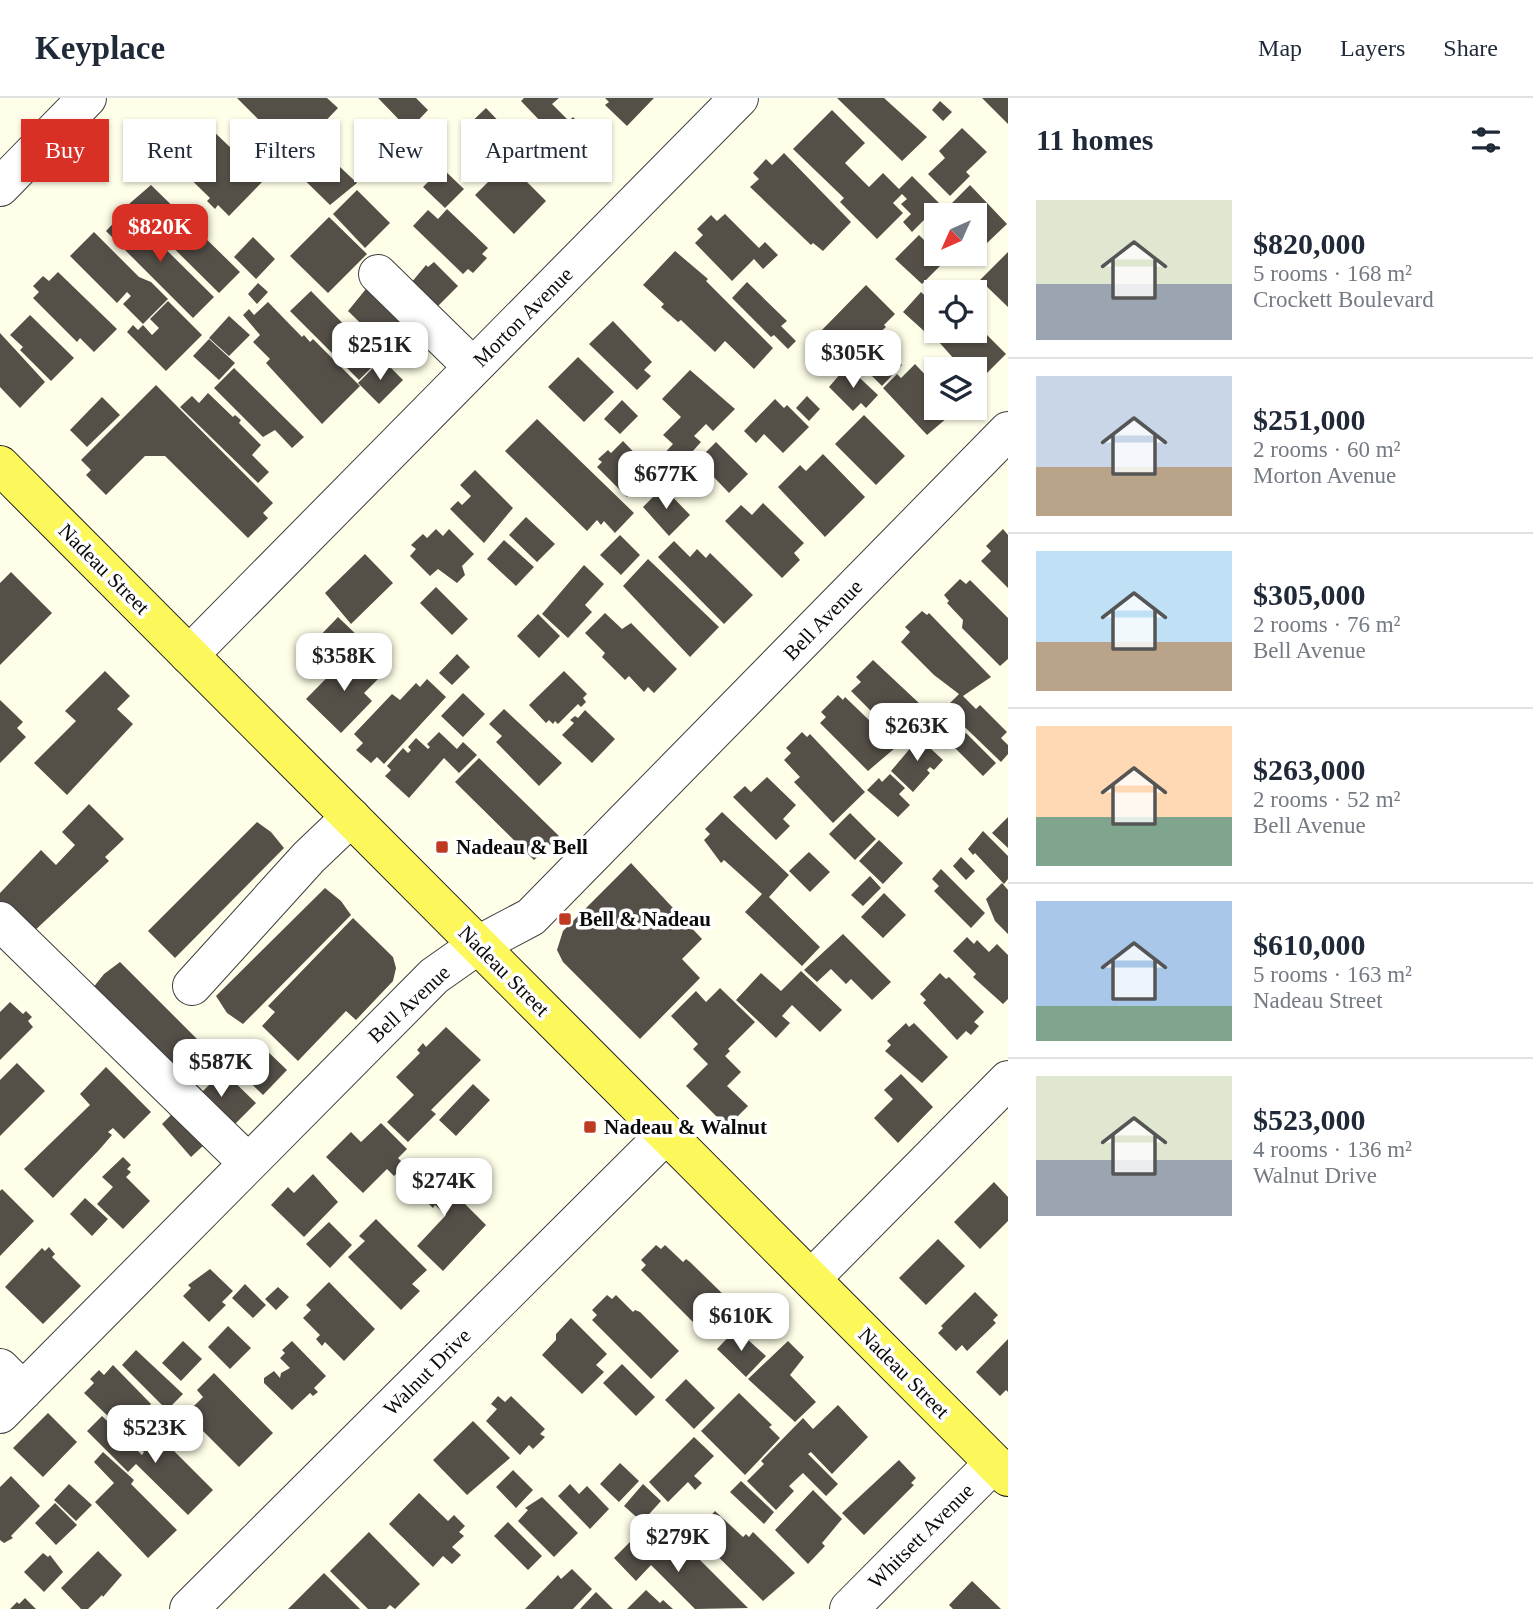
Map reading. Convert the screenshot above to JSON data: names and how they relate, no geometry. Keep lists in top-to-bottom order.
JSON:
{
  "streets": {
    "main road": ["Nadeau Street"],
    "street": [
      "Morton Avenue",
      "Bell Avenue",
      "Walnut Drive",
      "Whitsett Avenue"
    ]
  },
  "crossings": [
    ["Morton Avenue", "Nadeau Street"],
    ["Nadeau Street", "Bell Avenue"],
    ["Nadeau Street", "Walnut Drive"],
    ["Nadeau Street", "Whitsett Avenue"]
  ],
  "places": {
    "transit": ["Nadeau & Bell", "Bell & Nadeau", "Nadeau & Walnut"]
  },
  "north": "bottom left",
  "page": {
    "header": "Keyplace",
    "nav": ["Map", "Layers", "Share"],
    "heading": "11 homes",
    "chip": [
      "Buy",
      "Rent",
      "Filters",
      "New",
      "Apartment"
    ],
    "list": [
      {
        "name": "$820,000",
        "note": "5 rooms · 168 m² · Crockett Boulevard"
      },
      {
        "name": "$251,000",
        "note": "2 rooms · 60 m² · Morton Avenue"
      },
      {
        "name": "$305,000",
        "note": "2 rooms · 76 m² · Bell Avenue"
      },
      {
        "name": "$263,000",
        "note": "2 rooms · 52 m² · Bell Avenue"
      },
      {
        "name": "$610,000",
        "note": "5 rooms · 163 m² · Nadeau Street"
      },
      {
        "name": "$523,000",
        "note": "4 rooms · 136 m² · Walnut Drive"
      }
    ],
    "price": [
      "$820K",
      "$251K",
      "$305K",
      "$677K",
      "$358K",
      "$263K",
      "$587K",
      "$274K",
      "$610K",
      "$523K",
      "$279K"
    ]
  }
}
